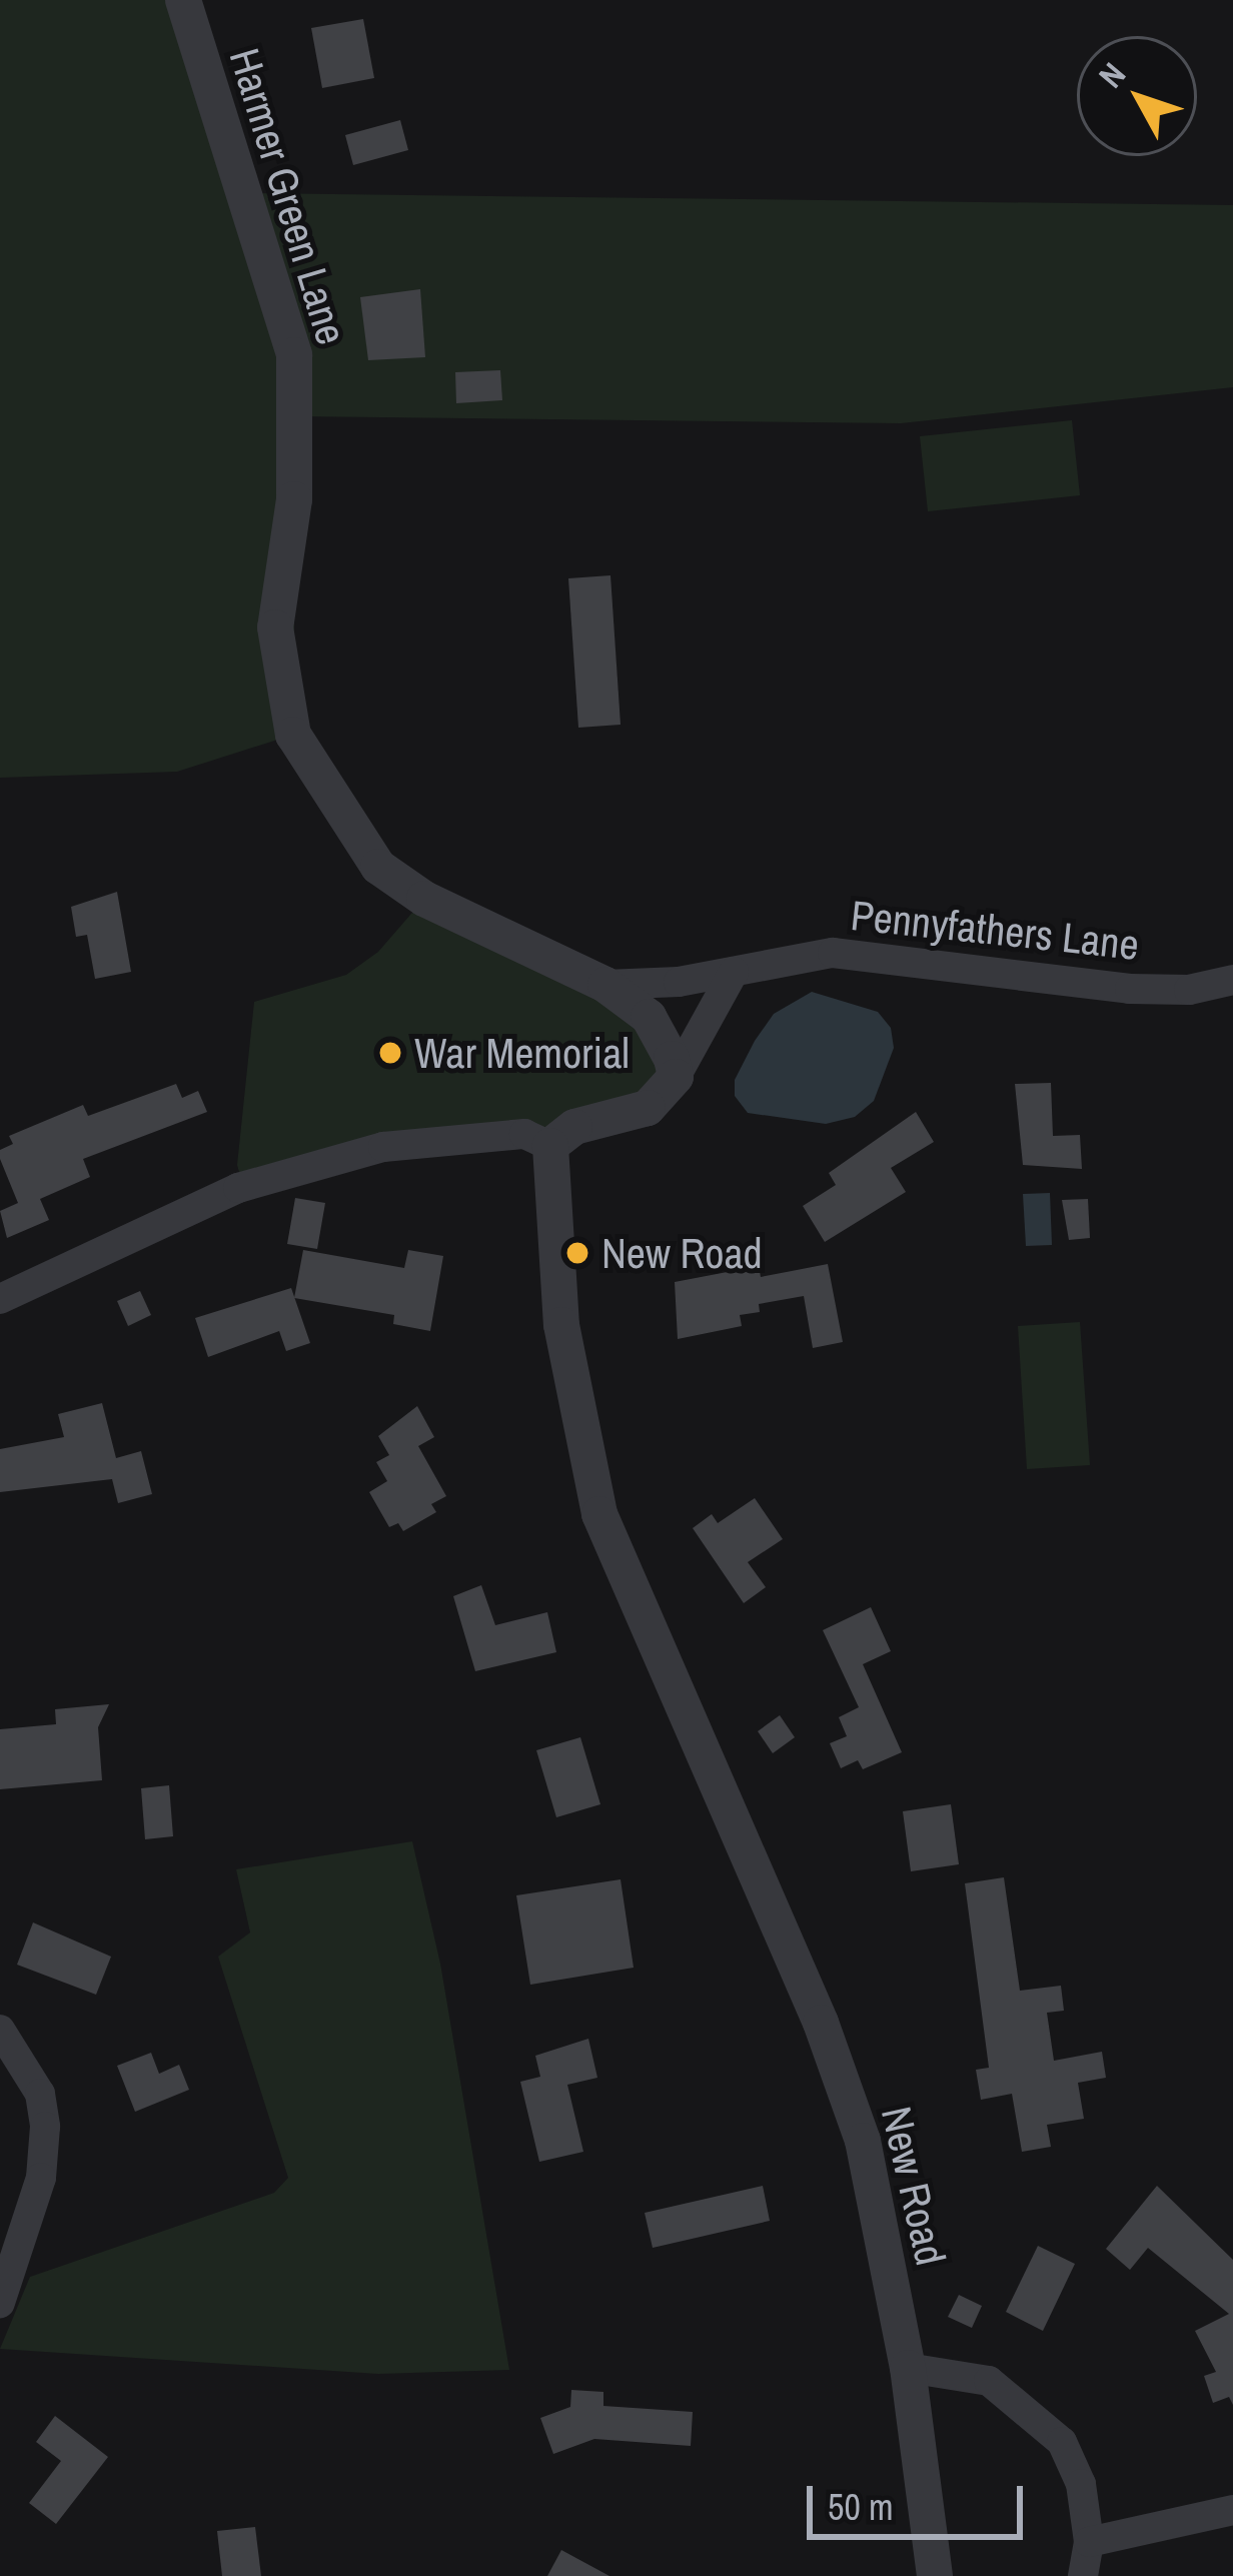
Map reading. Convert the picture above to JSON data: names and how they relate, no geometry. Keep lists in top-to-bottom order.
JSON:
{
  "streets": {
    "street": ["Harmer Green Lane", "Pennyfathers Lane", "New Road"]
  },
  "crossings": [
    ["Harmer Green Lane", "Pennyfathers Lane"]
  ],
  "places": ["War Memorial", "New Road"],
  "scale_bar": "50 m",
  "north": "top left"
}
